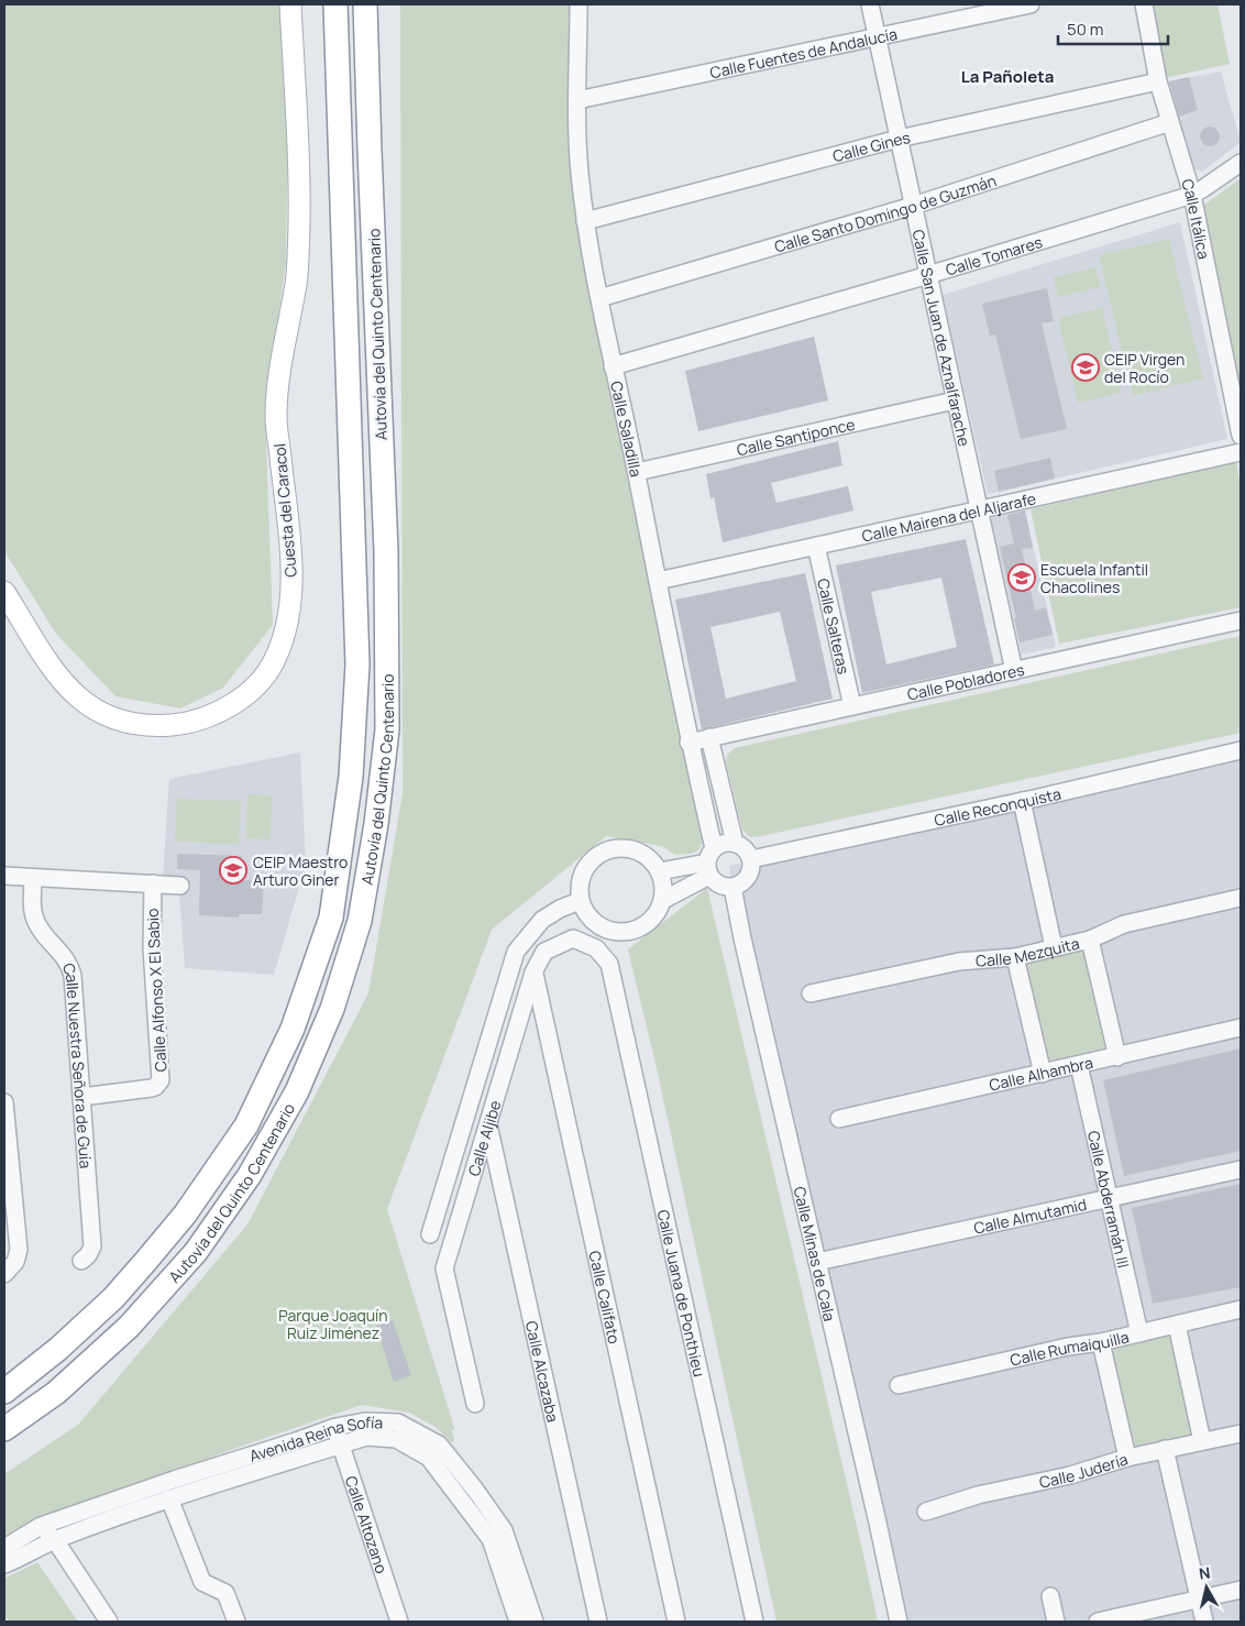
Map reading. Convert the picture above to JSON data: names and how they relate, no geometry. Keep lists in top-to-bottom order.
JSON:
{
  "streets": {
    "highway": ["Autovía del Quinto Centenario"],
    "main road": ["Cuesta del Caracol"],
    "street": [
      "Calle Fuentes de Andalucía",
      "Calle Gines",
      "Calle Santo Domingo de Guzmán",
      "Calle Itálica",
      "Calle Tomares",
      "Calle San Juan de Aznalfarache",
      "Calle Saladilla",
      "Calle Santiponce",
      "Calle Mairena del Aljarafe",
      "Calle Salteras",
      "Calle Pobladores",
      "Calle Reconquista",
      "Calle Mezquita",
      "Calle Alfonso X El Sabio",
      "Calle Nuestra Señora de Guía",
      "Calle Alhambra",
      "Calle Aljibe",
      "Calle Abderramán III",
      "Calle Almutamid",
      "Calle Minas de Cala",
      "Calle Juana de Ponthieu",
      "Calle Califato",
      "Calle Rumaiquilla",
      "Calle Alcazaba",
      "Avenida Reina Sofía",
      "Calle Judería",
      "Calle Altozano"
    ]
  },
  "crossings": [
    ["Calle Fuentes de Andalucía", "Calle San Juan de Aznalfarache"],
    ["Calle Fuentes de Andalucía", "Calle Saladilla"],
    ["Calle Gines", "Calle Itálica"],
    ["Calle Gines", "Calle San Juan de Aznalfarache"],
    ["Calle Gines", "Calle Saladilla"],
    ["Calle Santo Domingo de Guzmán", "Calle Itálica"],
    ["Calle Santo Domingo de Guzmán", "Calle San Juan de Aznalfarache"],
    ["Calle Santo Domingo de Guzmán", "Calle Saladilla"],
    ["Calle Itálica", "Calle Tomares"],
    ["Calle Tomares", "Calle San Juan de Aznalfarache"],
    ["Calle Tomares", "Calle Saladilla"],
    ["Calle San Juan de Aznalfarache", "Calle Santiponce"],
    ["Calle San Juan de Aznalfarache", "Calle Mairena del Aljarafe"],
    ["Calle San Juan de Aznalfarache", "Calle Pobladores"],
    ["Calle Saladilla", "Calle Santiponce"],
    ["Calle Saladilla", "Calle Mairena del Aljarafe"],
    ["Calle Saladilla", "Calle Pobladores"],
    ["Calle Saladilla", "Calle Reconquista"],
    ["Calle Saladilla", "Calle Minas de Cala"],
    ["Calle Mairena del Aljarafe", "Calle Salteras"],
    ["Calle Salteras", "Calle Pobladores"],
    ["Calle Reconquista", "Calle Minas de Cala"],
    ["Calle Alfonso X El Sabio", "Calle Nuestra Señora de Guía"],
    ["Calle Alhambra", "Calle Abderramán III"],
    ["Calle Aljibe", "Calle Juana de Ponthieu"],
    ["Calle Aljibe", "Calle Califato"],
    ["Calle Aljibe", "Calle Alcazaba"],
    ["Calle Abderramán III", "Calle Almutamid"],
    ["Calle Abderramán III", "Calle Rumaiquilla"],
    ["Calle Almutamid", "Calle Minas de Cala"],
    ["Avenida Reina Sofía", "Calle Altozano"]
  ],
  "districts": ["La Pañoleta"],
  "parks": ["Parque Joaquín Ruiz Jiménez"],
  "places": {
    "school or university": ["CEIP Virgen del Rocío", "Escuela Infantil Chacolines", "CEIP Maestro Arturo Giner"]
  },
  "scale_bar": "50 m",
  "north": "top"
}
